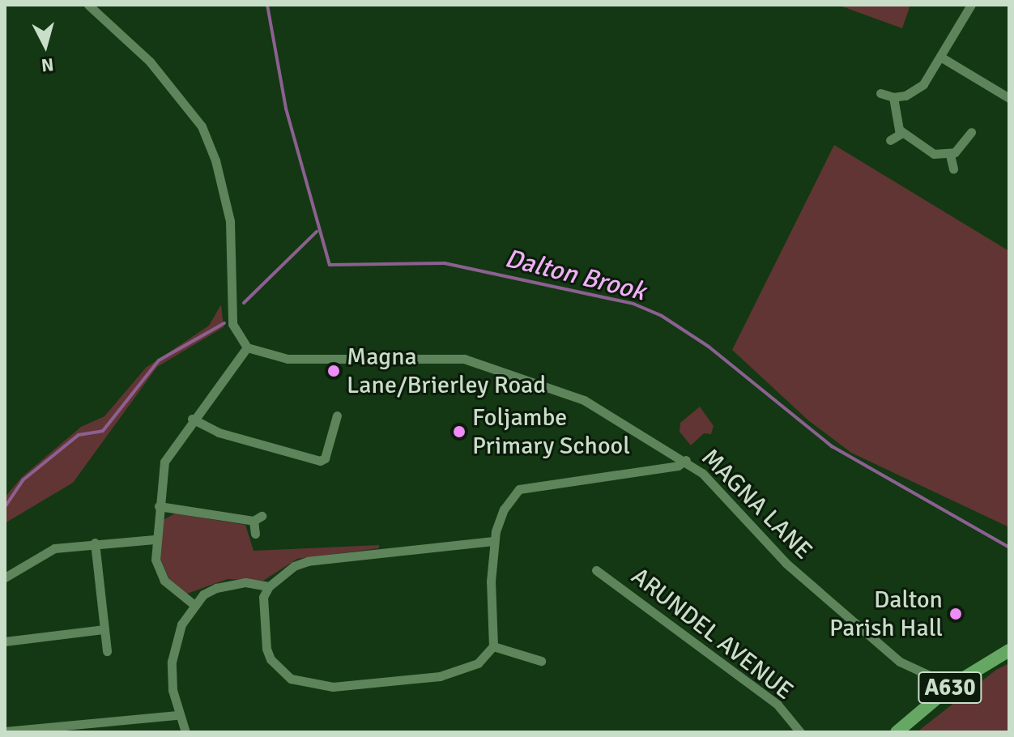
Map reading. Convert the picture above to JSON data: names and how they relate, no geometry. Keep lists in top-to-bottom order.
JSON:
{
  "streets": {
    "main road": ["A630"],
    "street": ["MAGNA LANE", "ARUNDEL AVENUE"]
  },
  "crossings": [
    ["MAGNA LANE", "A630"]
  ],
  "water": ["Dalton Brook"],
  "places": ["Magna Lane/Brierley Road", "Foljambe Primary School", "Dalton Parish Hall"],
  "north": "bottom"
}
